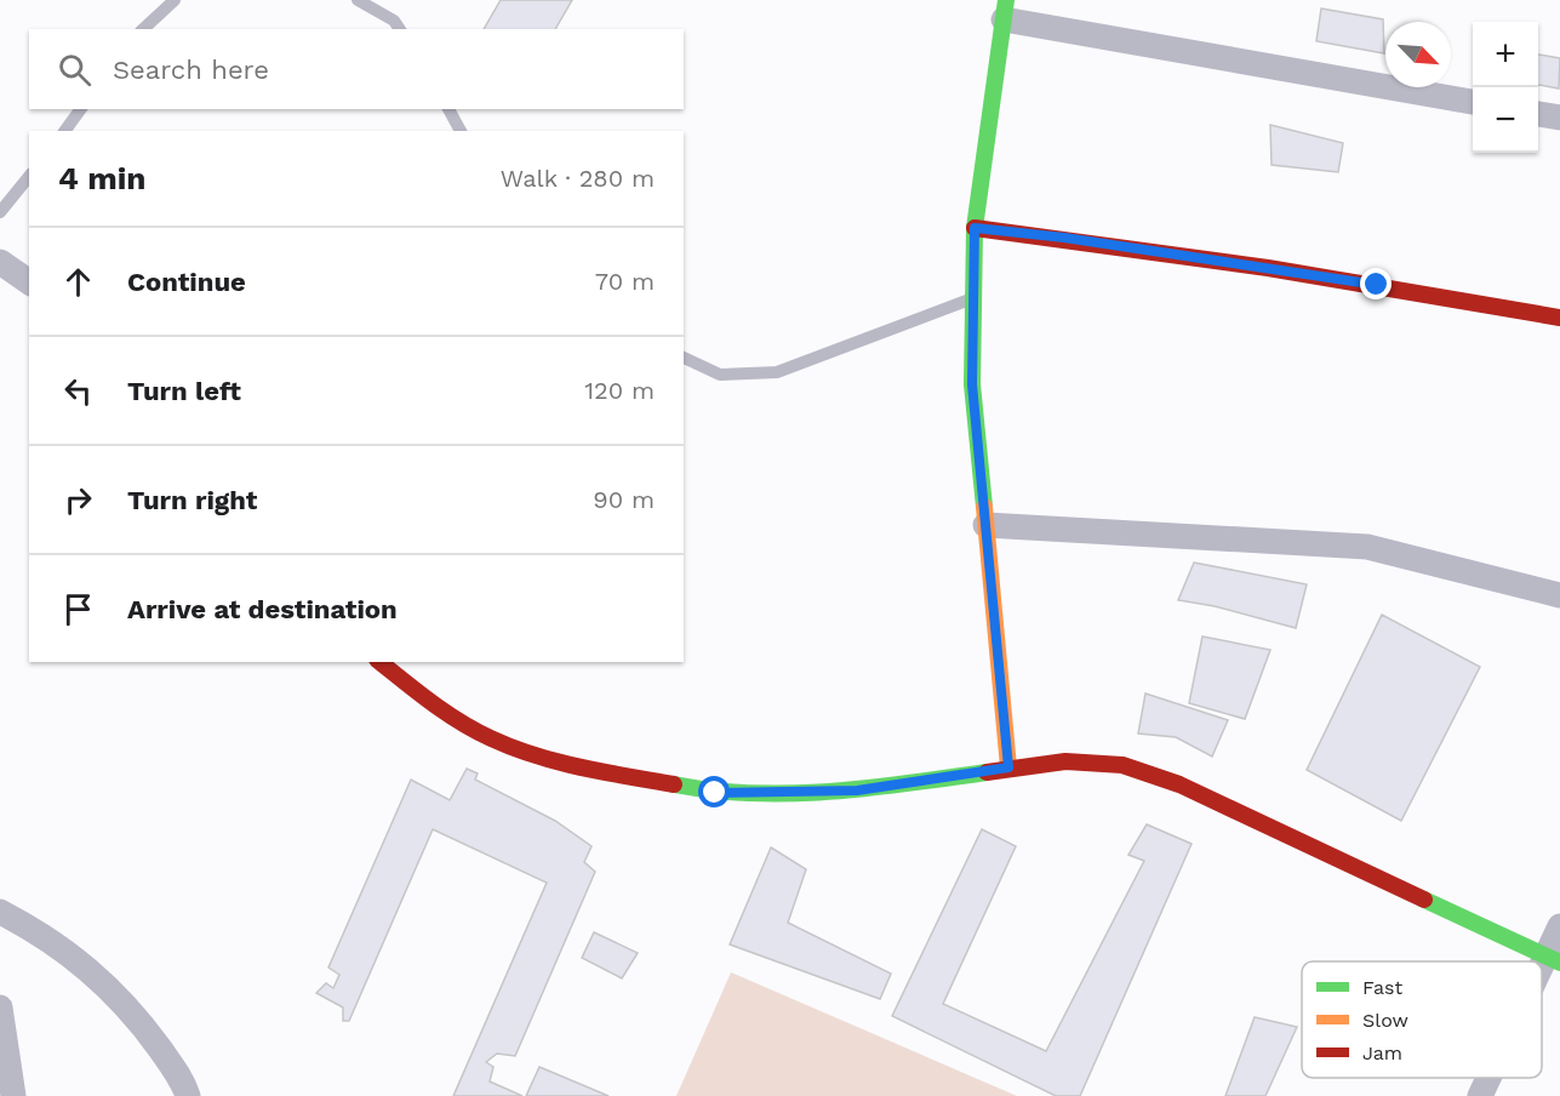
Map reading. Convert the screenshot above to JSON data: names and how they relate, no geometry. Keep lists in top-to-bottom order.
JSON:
{
  "legend": ["Fast", "Slow", "Jam"],
  "north": "bottom right",
  "page": {
    "map_buttons": ["+", "−"],
    "search": "Search here",
    "heading": ["4 min", "Walk · 280 m"],
    "list": [
      ["Continue", "70 m"],
      ["Turn left", "120 m"],
      ["Turn right", "90 m"],
      "Arrive at destination"
    ]
  }
}
